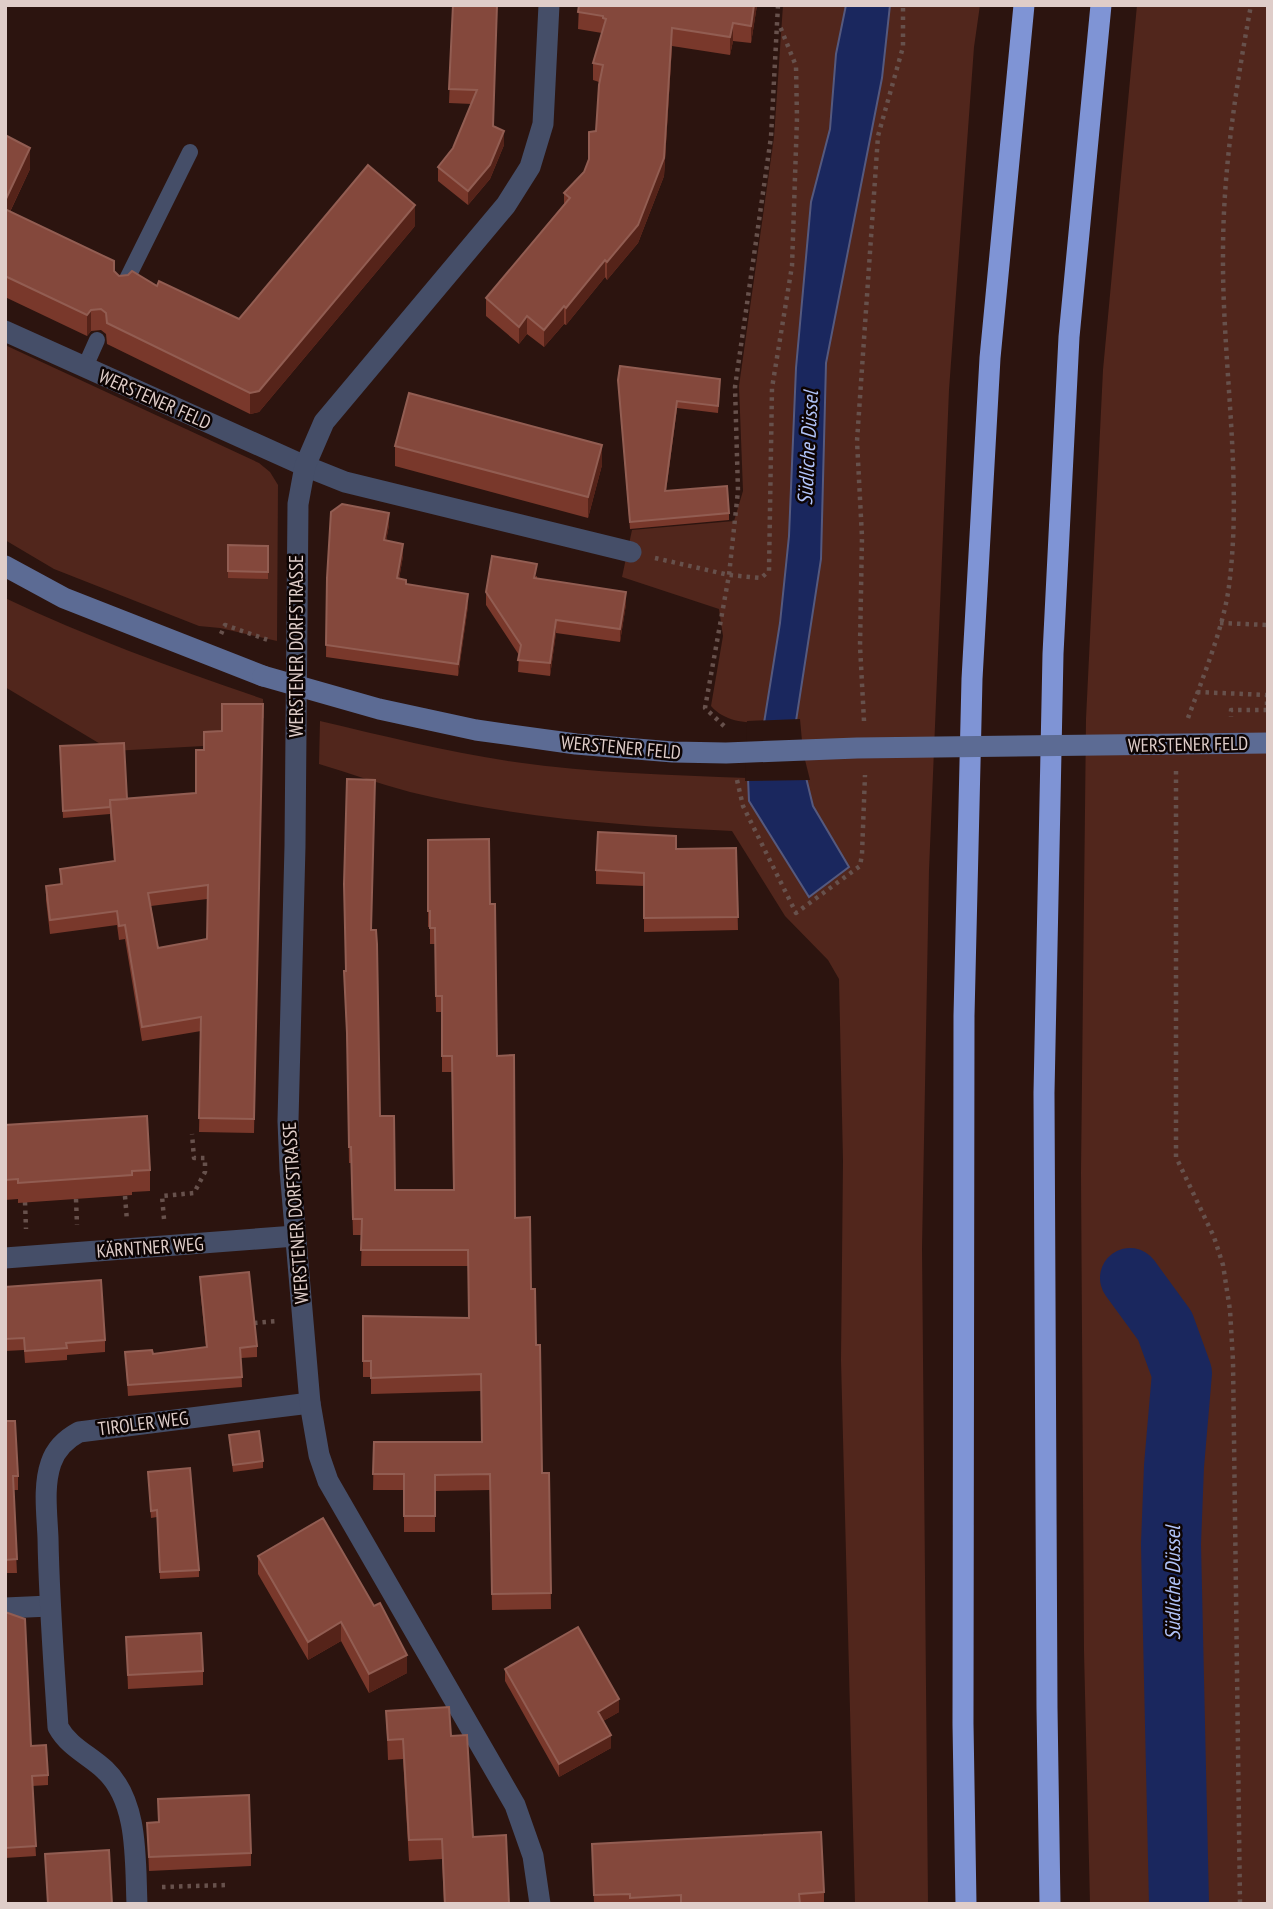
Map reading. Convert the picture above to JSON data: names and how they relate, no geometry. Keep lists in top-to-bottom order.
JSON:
{
  "streets": {
    "main road": ["WERSTENER FELD"],
    "street": ["WERSTENER DORFSTRASSE", "KÄRNTNER WEG", "TIROLER WEG"]
  },
  "crossings": [
    ["WERSTENER FELD", "WERSTENER DORFSTRASSE"],
    ["WERSTENER DORFSTRASSE", "KÄRNTNER WEG"],
    ["WERSTENER DORFSTRASSE", "TIROLER WEG"]
  ],
  "water": ["Südliche Düssel"]
}
